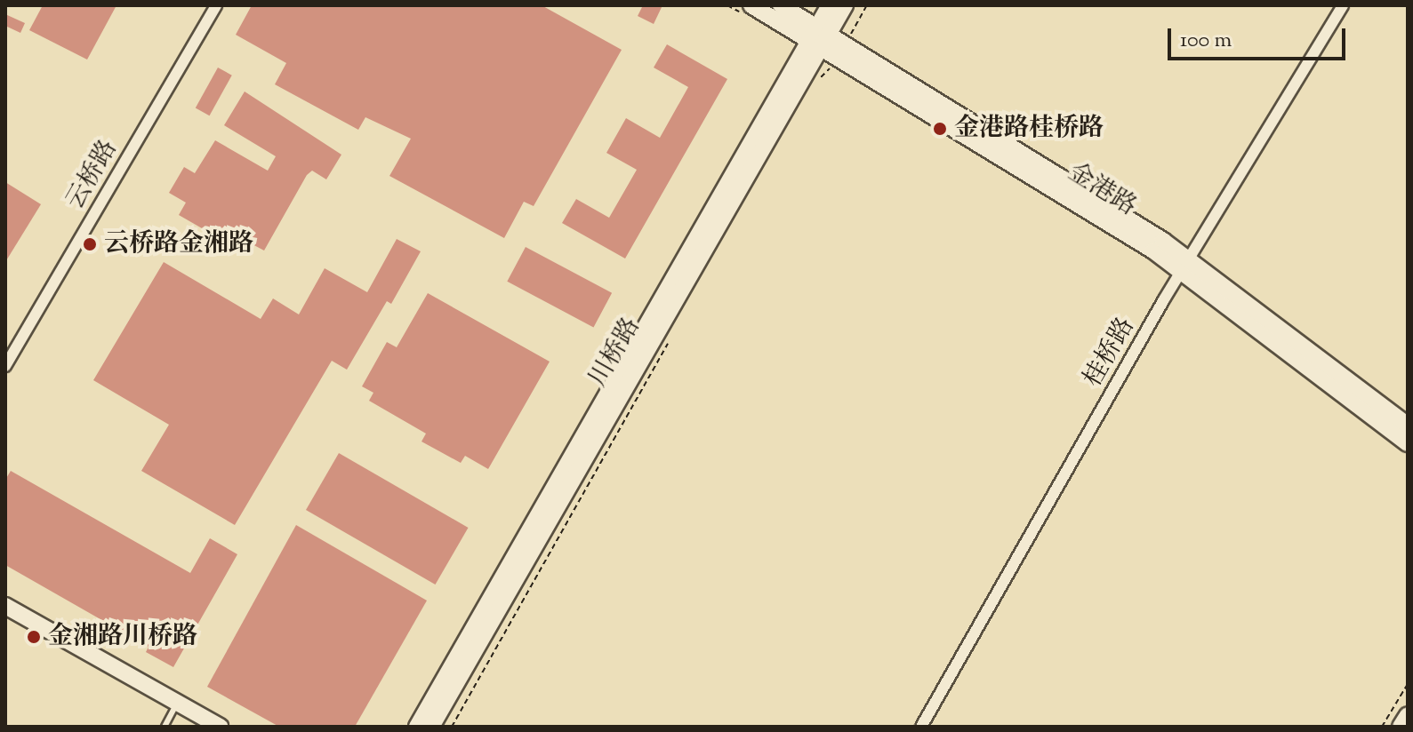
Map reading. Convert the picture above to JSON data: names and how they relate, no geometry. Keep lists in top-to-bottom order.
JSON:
{
  "streets": {
    "street": [
      "云桥路",
      "金港路",
      "川桥路",
      "桂桥路"
    ]
  },
  "crossings": [
    ["金港路", "川桥路"],
    ["金港路", "桂桥路"]
  ],
  "places": ["金港路桂桥路", "云桥路金湘路", "金湘路川桥路"],
  "scale_bar": "100 m"
}
